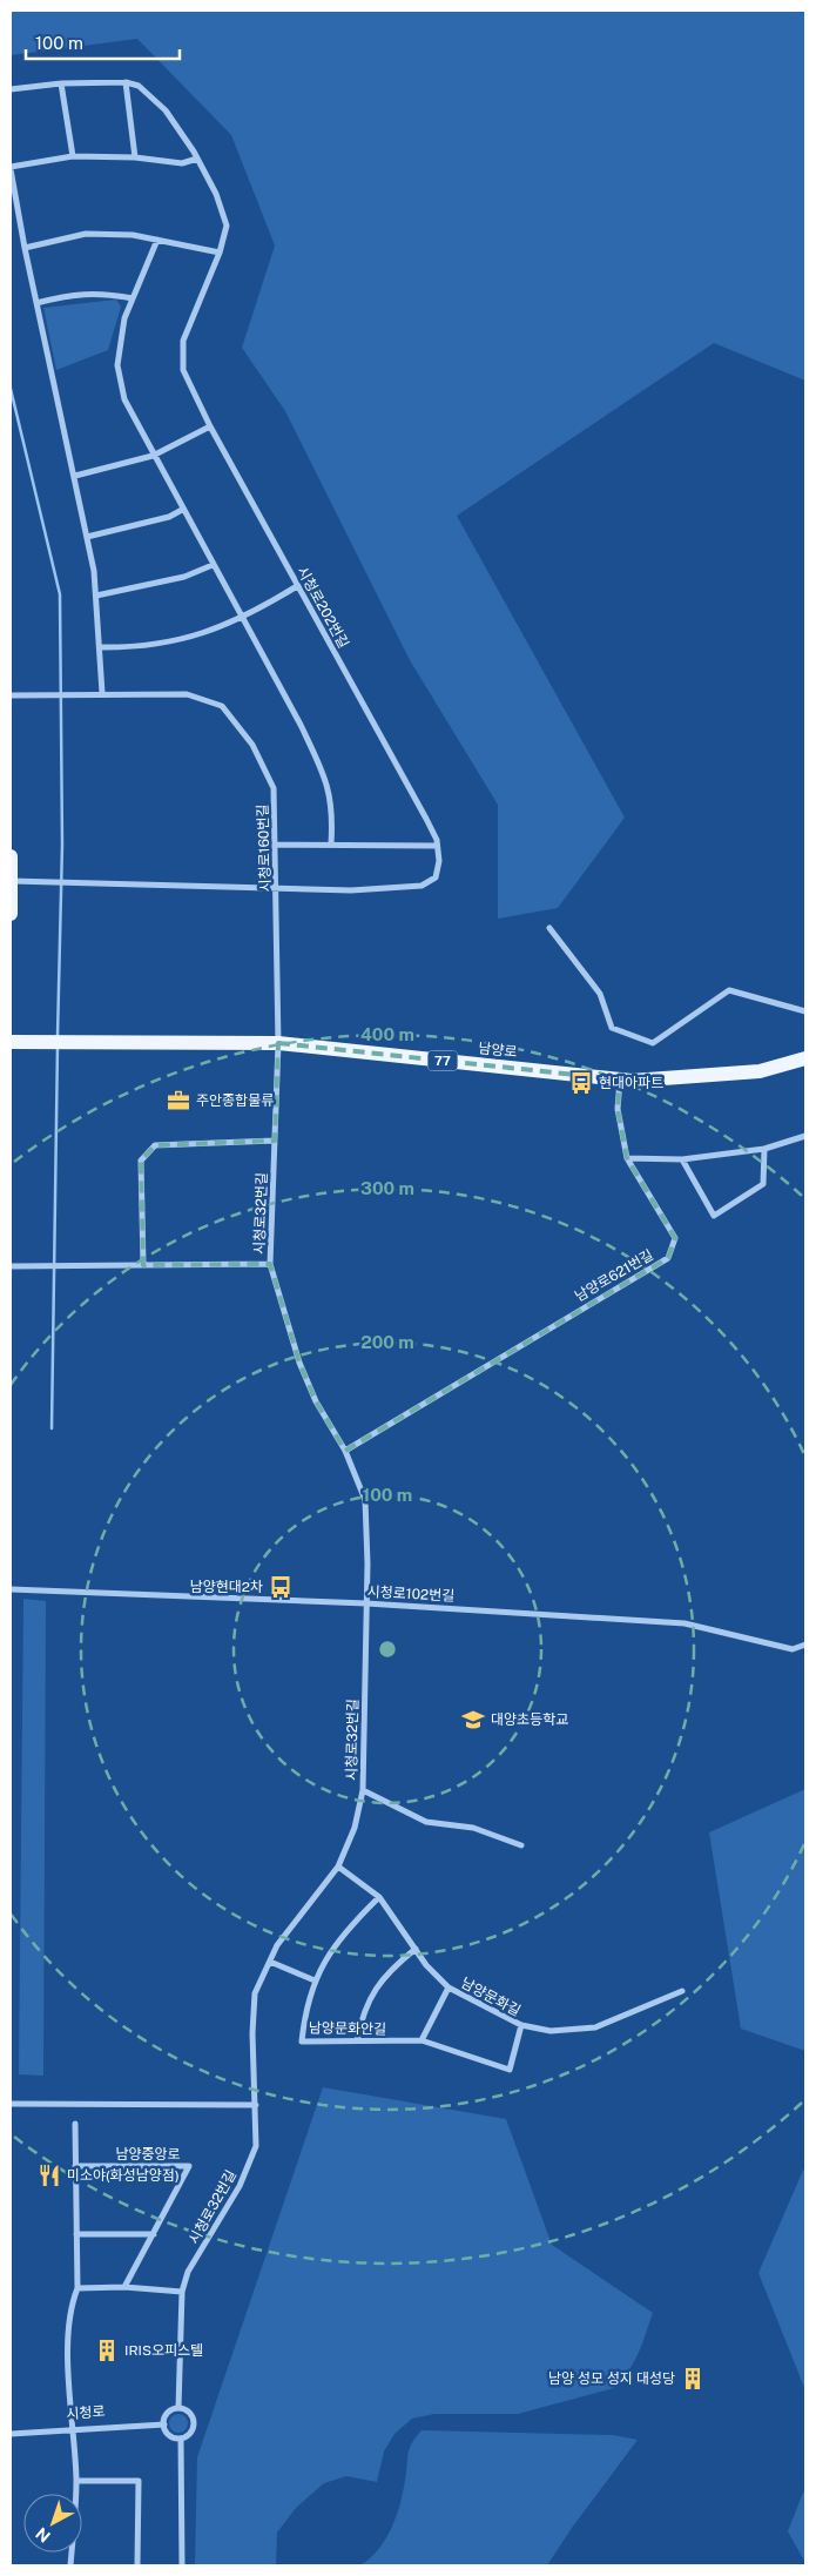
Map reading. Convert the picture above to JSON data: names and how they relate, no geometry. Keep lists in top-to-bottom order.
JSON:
{
  "streets": {
    "main road": ["남양로", "77"],
    "street": [
      "시청로202번길",
      "시청로160번길",
      "시청로32번길",
      "남양로621번길",
      "시청로102번길",
      "남양문화길",
      "남양문화안길",
      "남양중앙로",
      "시청로"
    ]
  },
  "crossings": [
    ["시청로202번길", "시청로160번길"],
    ["시청로160번길", "남양로"],
    ["시청로160번길", "시청로32번길"],
    ["남양로", "시청로32번길"],
    ["시청로32번길", "남양로621번길"],
    ["시청로32번길", "시청로102번길"],
    ["시청로32번길", "남양문화길"],
    ["시청로32번길", "시청로"],
    ["남양문화길", "남양문화안길"]
  ],
  "places": {
    "bus stop": ["현대아파트", "남양현대2차"],
    "office": ["주안종합물류"],
    "school or university": ["대양초등학교"],
    "restaurant": ["미소야(화성남양점)"],
    "building": ["IRIS오피스텔", "남양 성모 성지 대성당"]
  },
  "scale_bar": "100 m",
  "north": "bottom left",
  "rings": [
    "400 m",
    "300 m",
    "200 m",
    "100 m"
  ]
}
